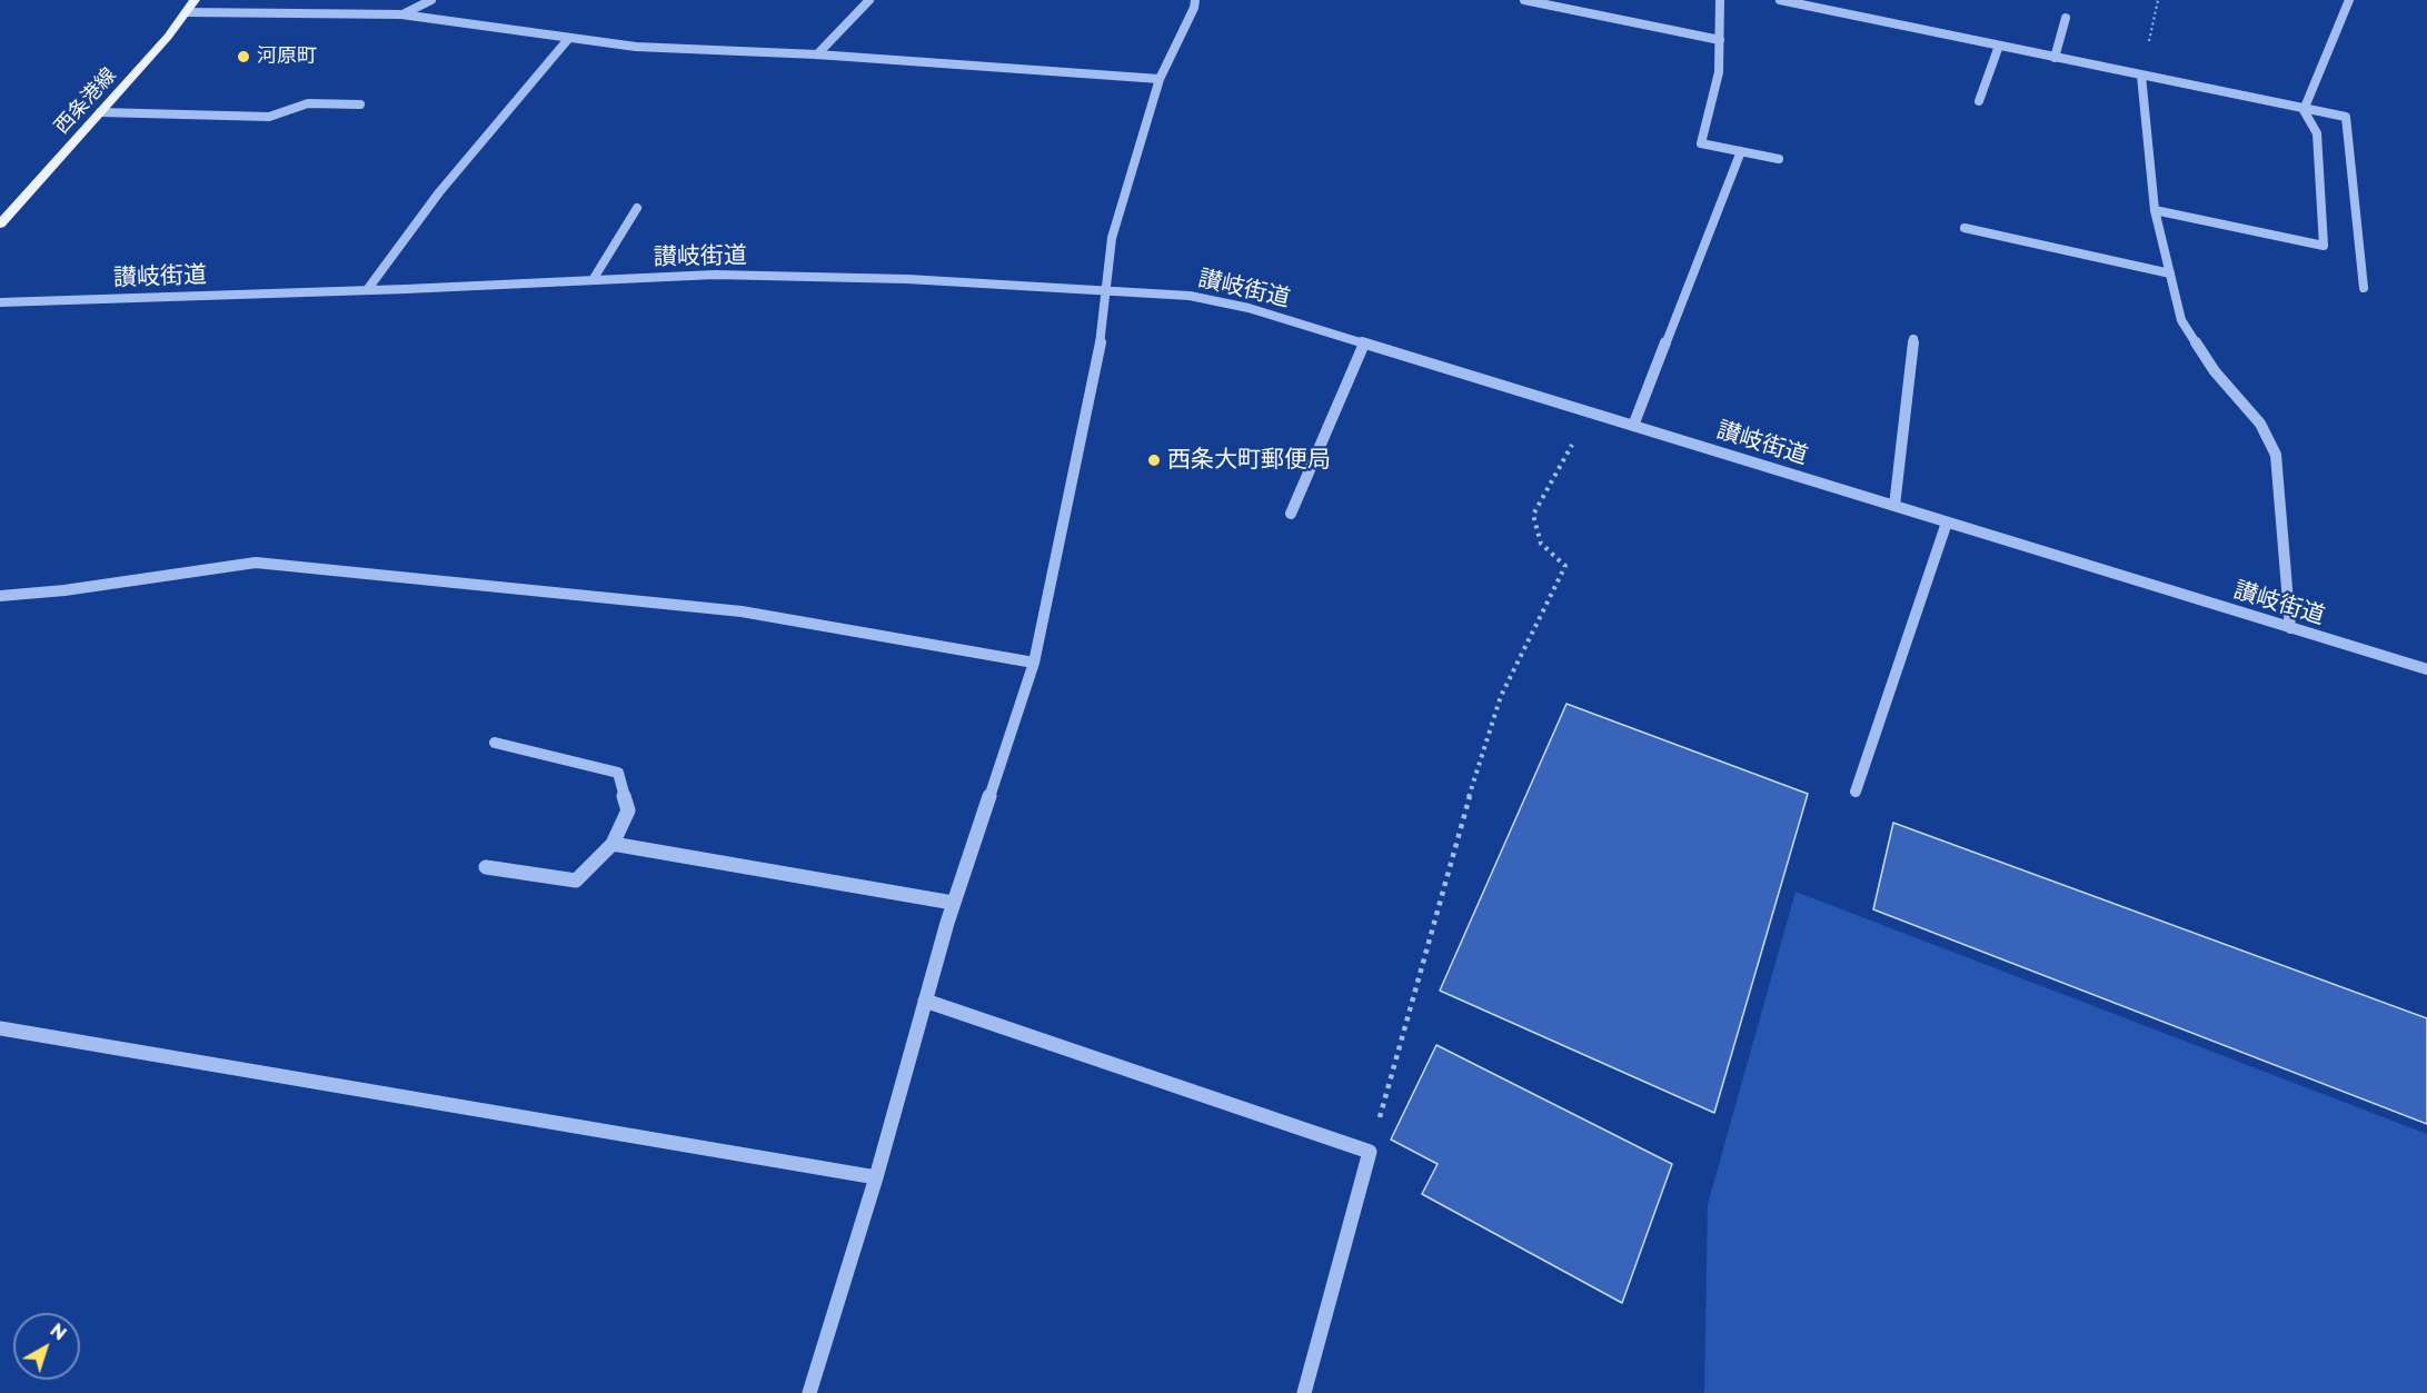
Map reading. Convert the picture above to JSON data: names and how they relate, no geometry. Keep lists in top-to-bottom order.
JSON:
{
  "streets": {
    "main road": ["西条港線"],
    "street": ["讃岐街道"]
  },
  "places": ["河原町", "西条大町郵便局"],
  "north": "top right"
}
